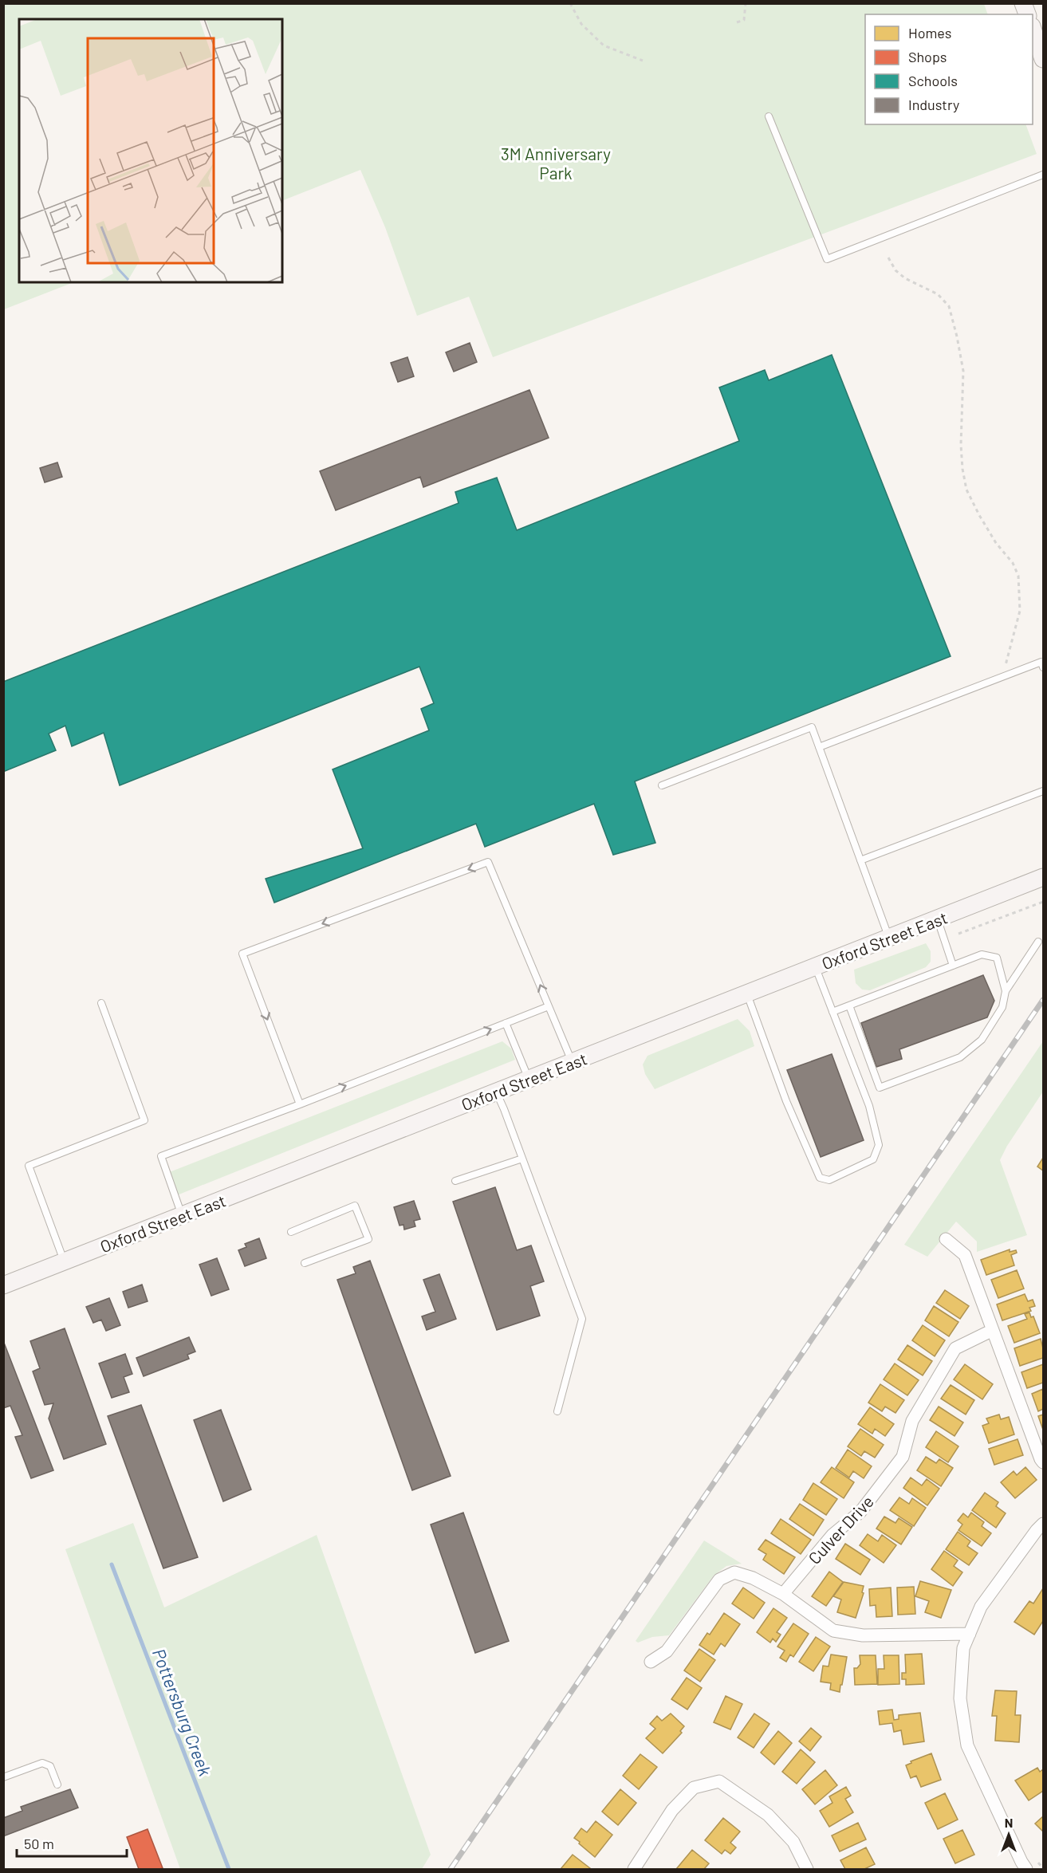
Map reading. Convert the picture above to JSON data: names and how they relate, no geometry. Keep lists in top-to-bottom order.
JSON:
{
  "streets": {
    "main road": ["Oxford Street East"],
    "street": ["Culver Drive"]
  },
  "water": ["Pottersburg Creek"],
  "parks": ["3M Anniversary Park"],
  "legend": [
    "Homes",
    "Shops",
    "Schools",
    "Industry"
  ],
  "scale_bar": "50 m",
  "north": "top"
}
